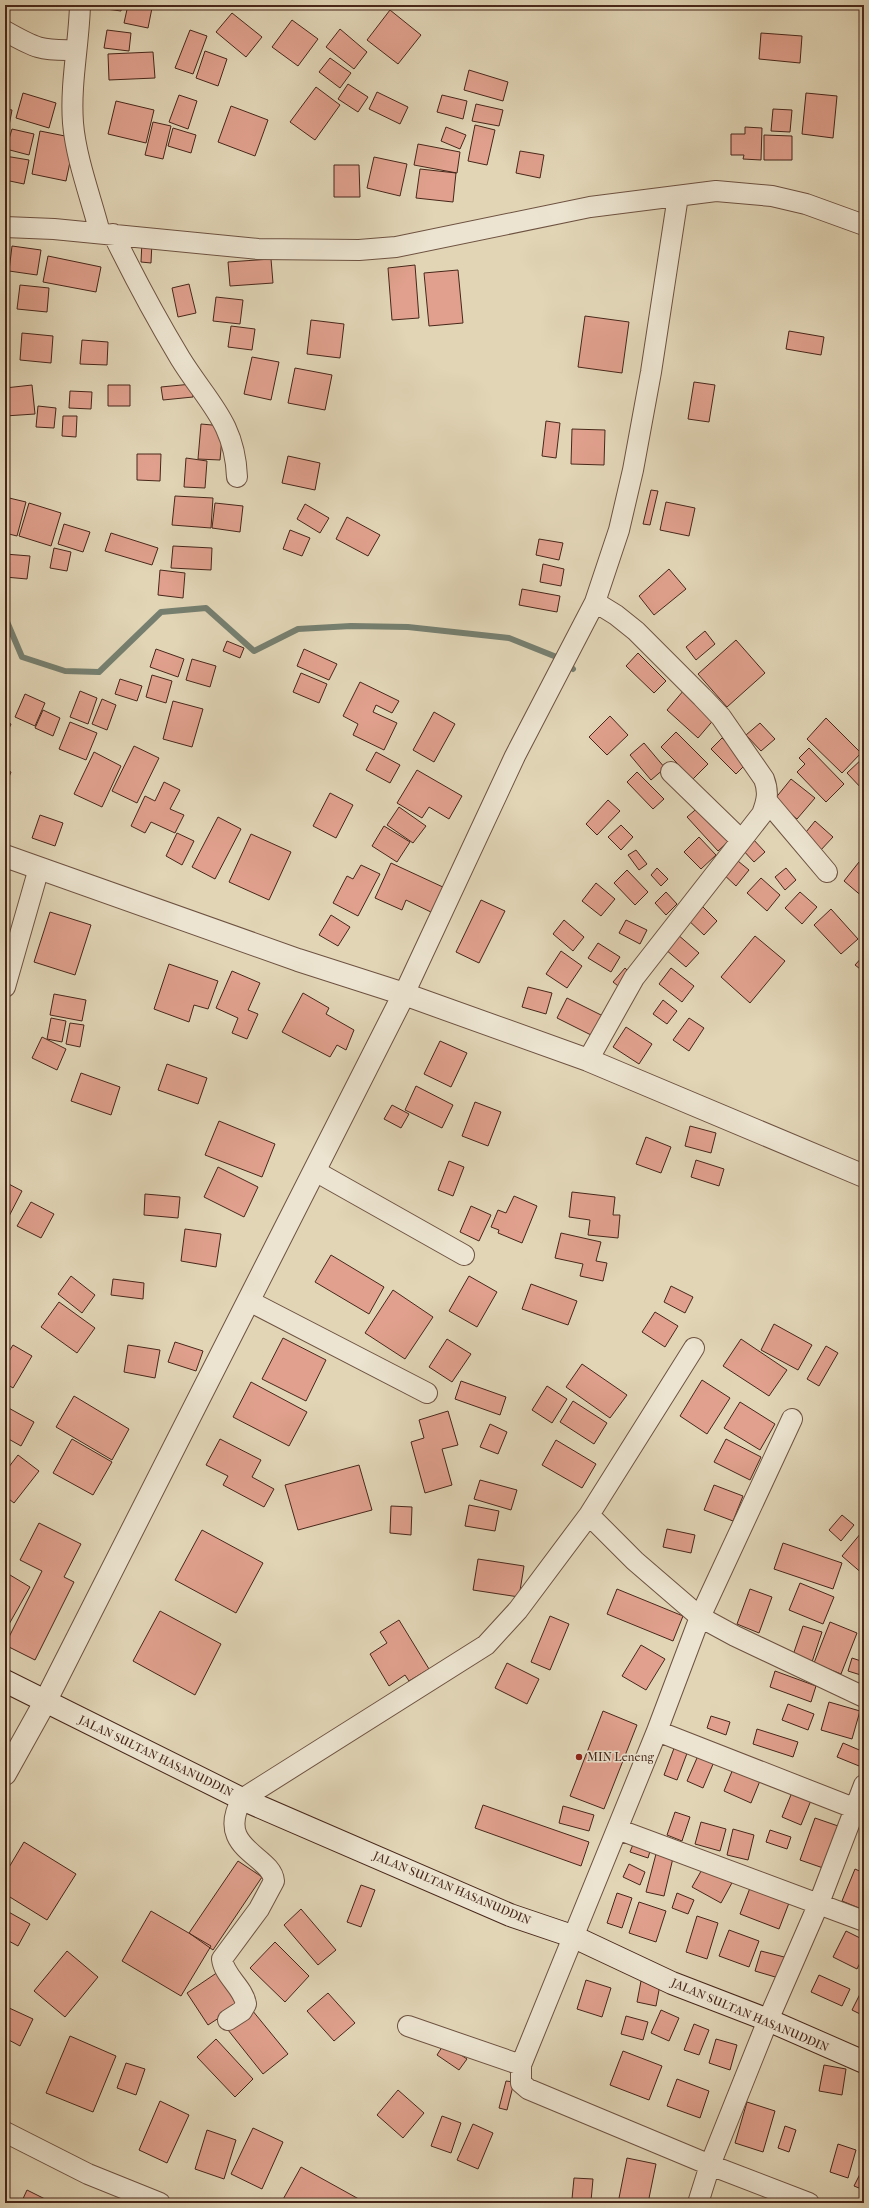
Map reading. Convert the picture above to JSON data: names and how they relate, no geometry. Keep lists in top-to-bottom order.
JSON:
{
  "streets": {
    "street": ["JALAN SULTAN HASANUDDIN"]
  },
  "places": ["MIN Leneng"]
}
